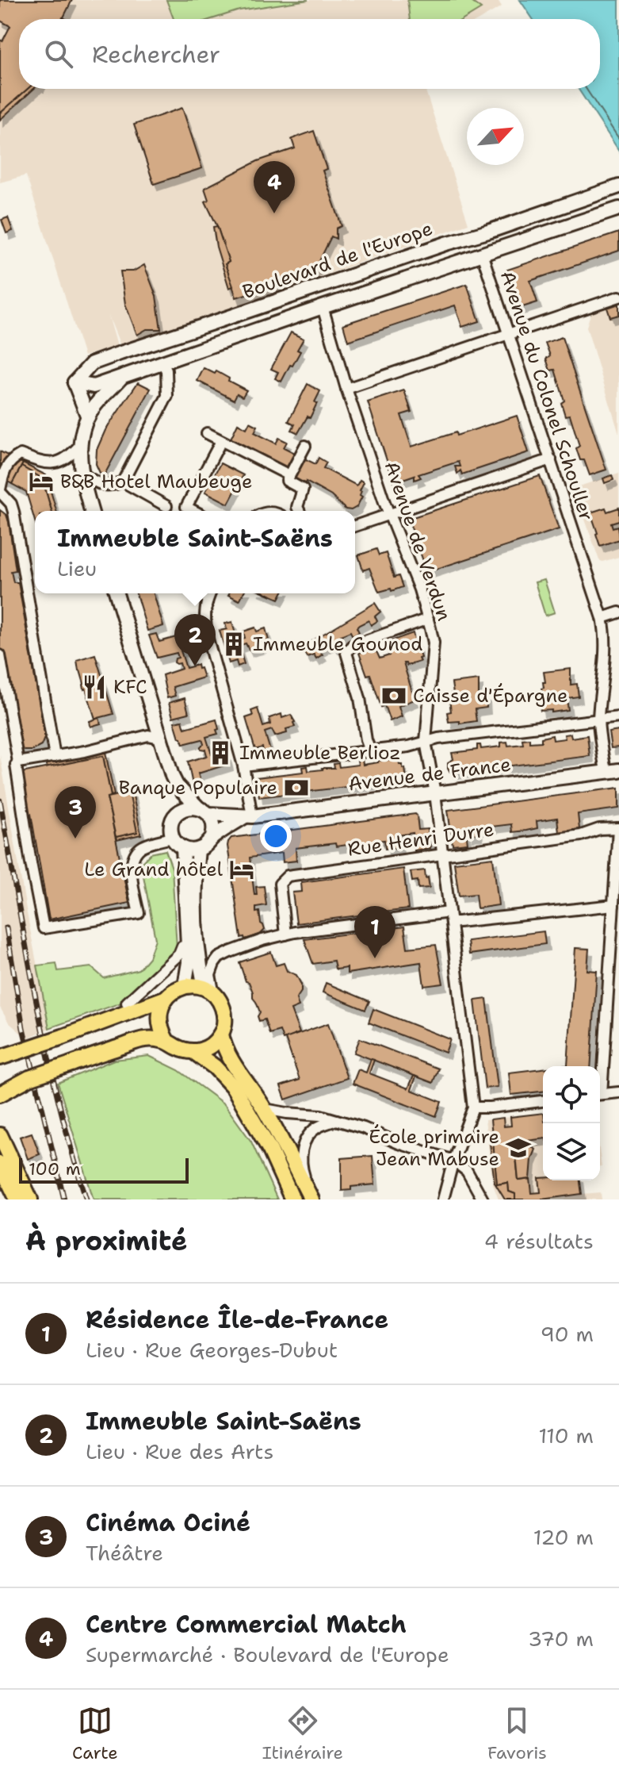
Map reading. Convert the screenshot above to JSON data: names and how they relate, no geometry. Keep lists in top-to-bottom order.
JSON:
{
  "streets": {
    "main road": ["Boulevard de l'Europe", "Avenue de France"],
    "street": ["Avenue du Colonel Schouller", "Avenue de Verdun", "Rue Henri Durre"]
  },
  "crossings": [
    ["Avenue du Colonel Schouller", "Avenue de France"],
    ["Avenue de Verdun", "Avenue de France"],
    ["Avenue de Verdun", "Rue Henri Durre"]
  ],
  "places": {
    "hotel": ["B&B Hotel Maubeuge", "Le Grand hôtel"],
    "building": ["Immeuble Gounod", "Immeuble Berlioz"],
    "restaurant": ["KFC"],
    "bank": ["Caisse d'Épargne", "Banque Populaire"],
    "school or university": ["École primaire Jean Mabuse"]
  },
  "scale_bar": "100 m",
  "north": "top right",
  "page": {
    "search": "Rechercher",
    "pins": [
      "4",
      "2",
      "3",
      "1"
    ],
    "popup": ["Immeuble Saint-Saëns", "Lieu"],
    "scale": "100 m",
    "heading": ["À proximité", "4 résultats"],
    "list": [
      {
        "mark": "1",
        "name": "Résidence Île-de-France",
        "note": "Lieu · Rue Georges-Dubut",
        "value": "90 m"
      },
      {
        "mark": "2",
        "name": "Immeuble Saint-Saëns",
        "note": "Lieu · Rue des Arts",
        "value": "110 m"
      },
      {
        "mark": "3",
        "name": "Cinéma Ociné",
        "note": "Théâtre",
        "value": "120 m"
      },
      {
        "mark": "4",
        "name": "Centre Commercial Match",
        "note": "Supermarché · Boulevard de l'Europe",
        "value": "370 m"
      }
    ],
    "nav": ["Carte", "Itinéraire", "Favoris"]
  }
}
